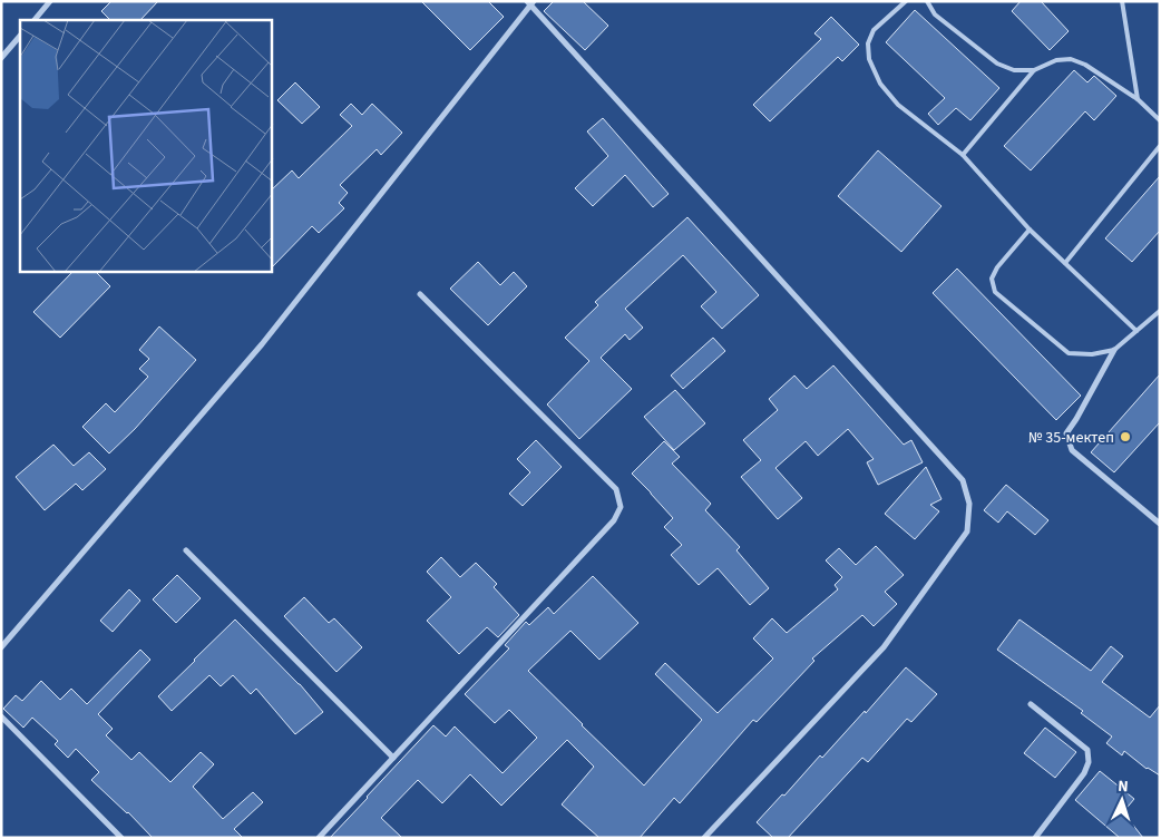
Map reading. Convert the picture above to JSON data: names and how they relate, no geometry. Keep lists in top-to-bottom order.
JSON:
{
  "places": ["№ 35-мектеп"],
  "north": "top"
}
